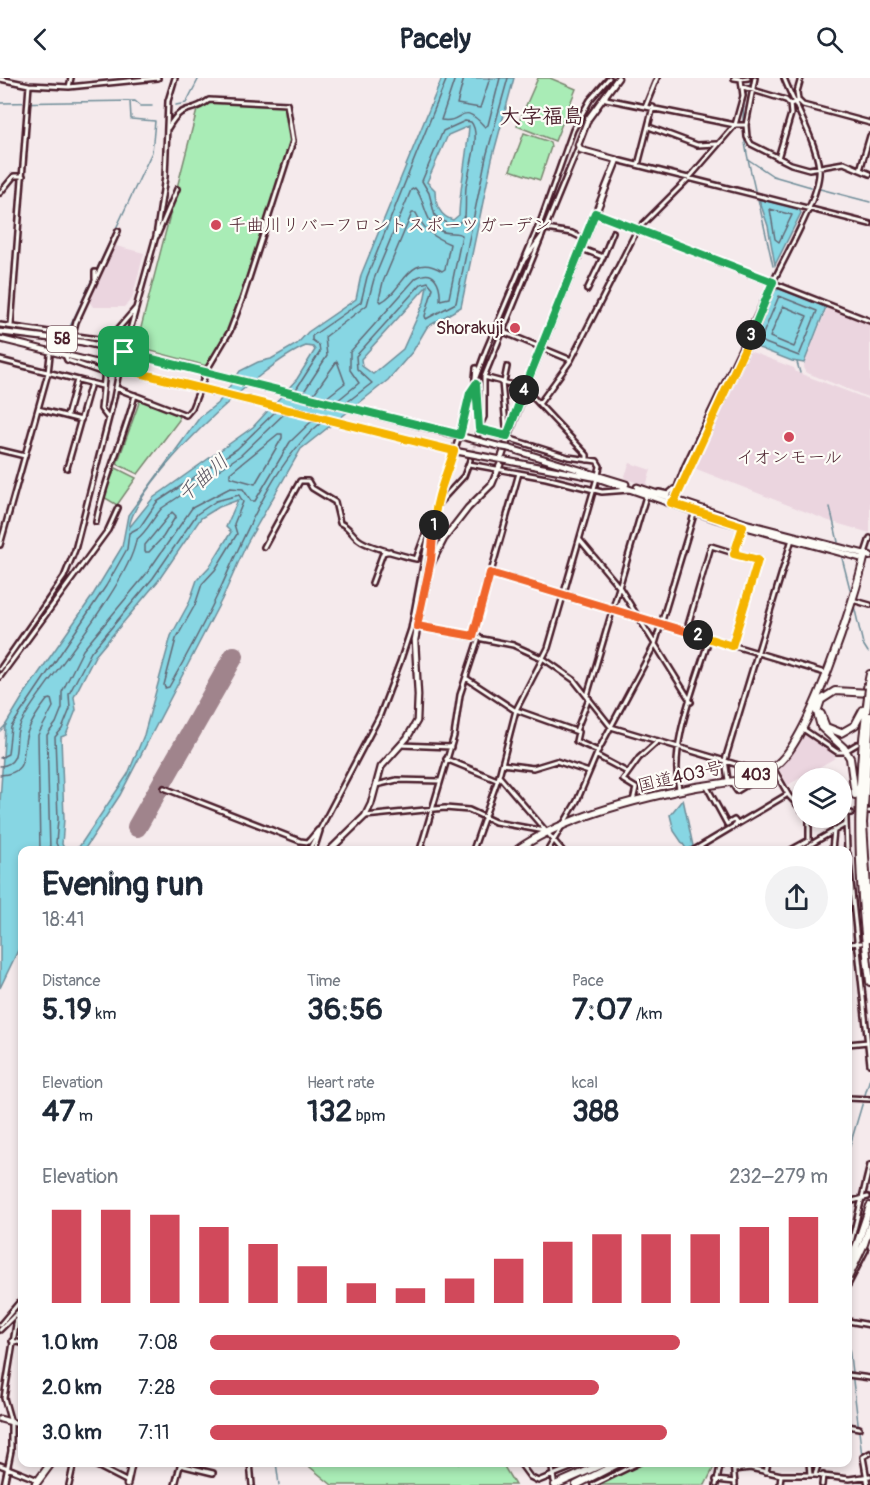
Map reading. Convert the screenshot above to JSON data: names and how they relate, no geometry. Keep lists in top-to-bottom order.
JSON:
{
  "streets": {
    "highway": ["403", "国道403号"],
    "main road": ["58"]
  },
  "crossings": [
    ["58", "国道403号"]
  ],
  "districts": ["大字福島"],
  "water": ["千曲川"],
  "places": ["千曲川リバーフロントスポーツガーデン", "Shorakuji", "イオンモール"],
  "page": {
    "header": "Pacely",
    "pins": [
      "3",
      "4",
      "1",
      "2"
    ],
    "heading": ["Evening run", "18:41"],
    "stats": [
      ["Distance", "5.19 km"],
      ["Time", "36:56"],
      ["Pace", "7:07 /km"],
      ["Elevation", "47 m"],
      ["Heart rate", "132 bpm"],
      ["kcal", "388"]
    ],
    "chart": ["Elevation", "232–279 m"],
    "list": [
      {
        "name": "1.0 km",
        "note": "7:08"
      },
      {
        "name": "2.0 km",
        "note": "7:28"
      },
      {
        "name": "3.0 km",
        "note": "7:11"
      }
    ]
  }
}
